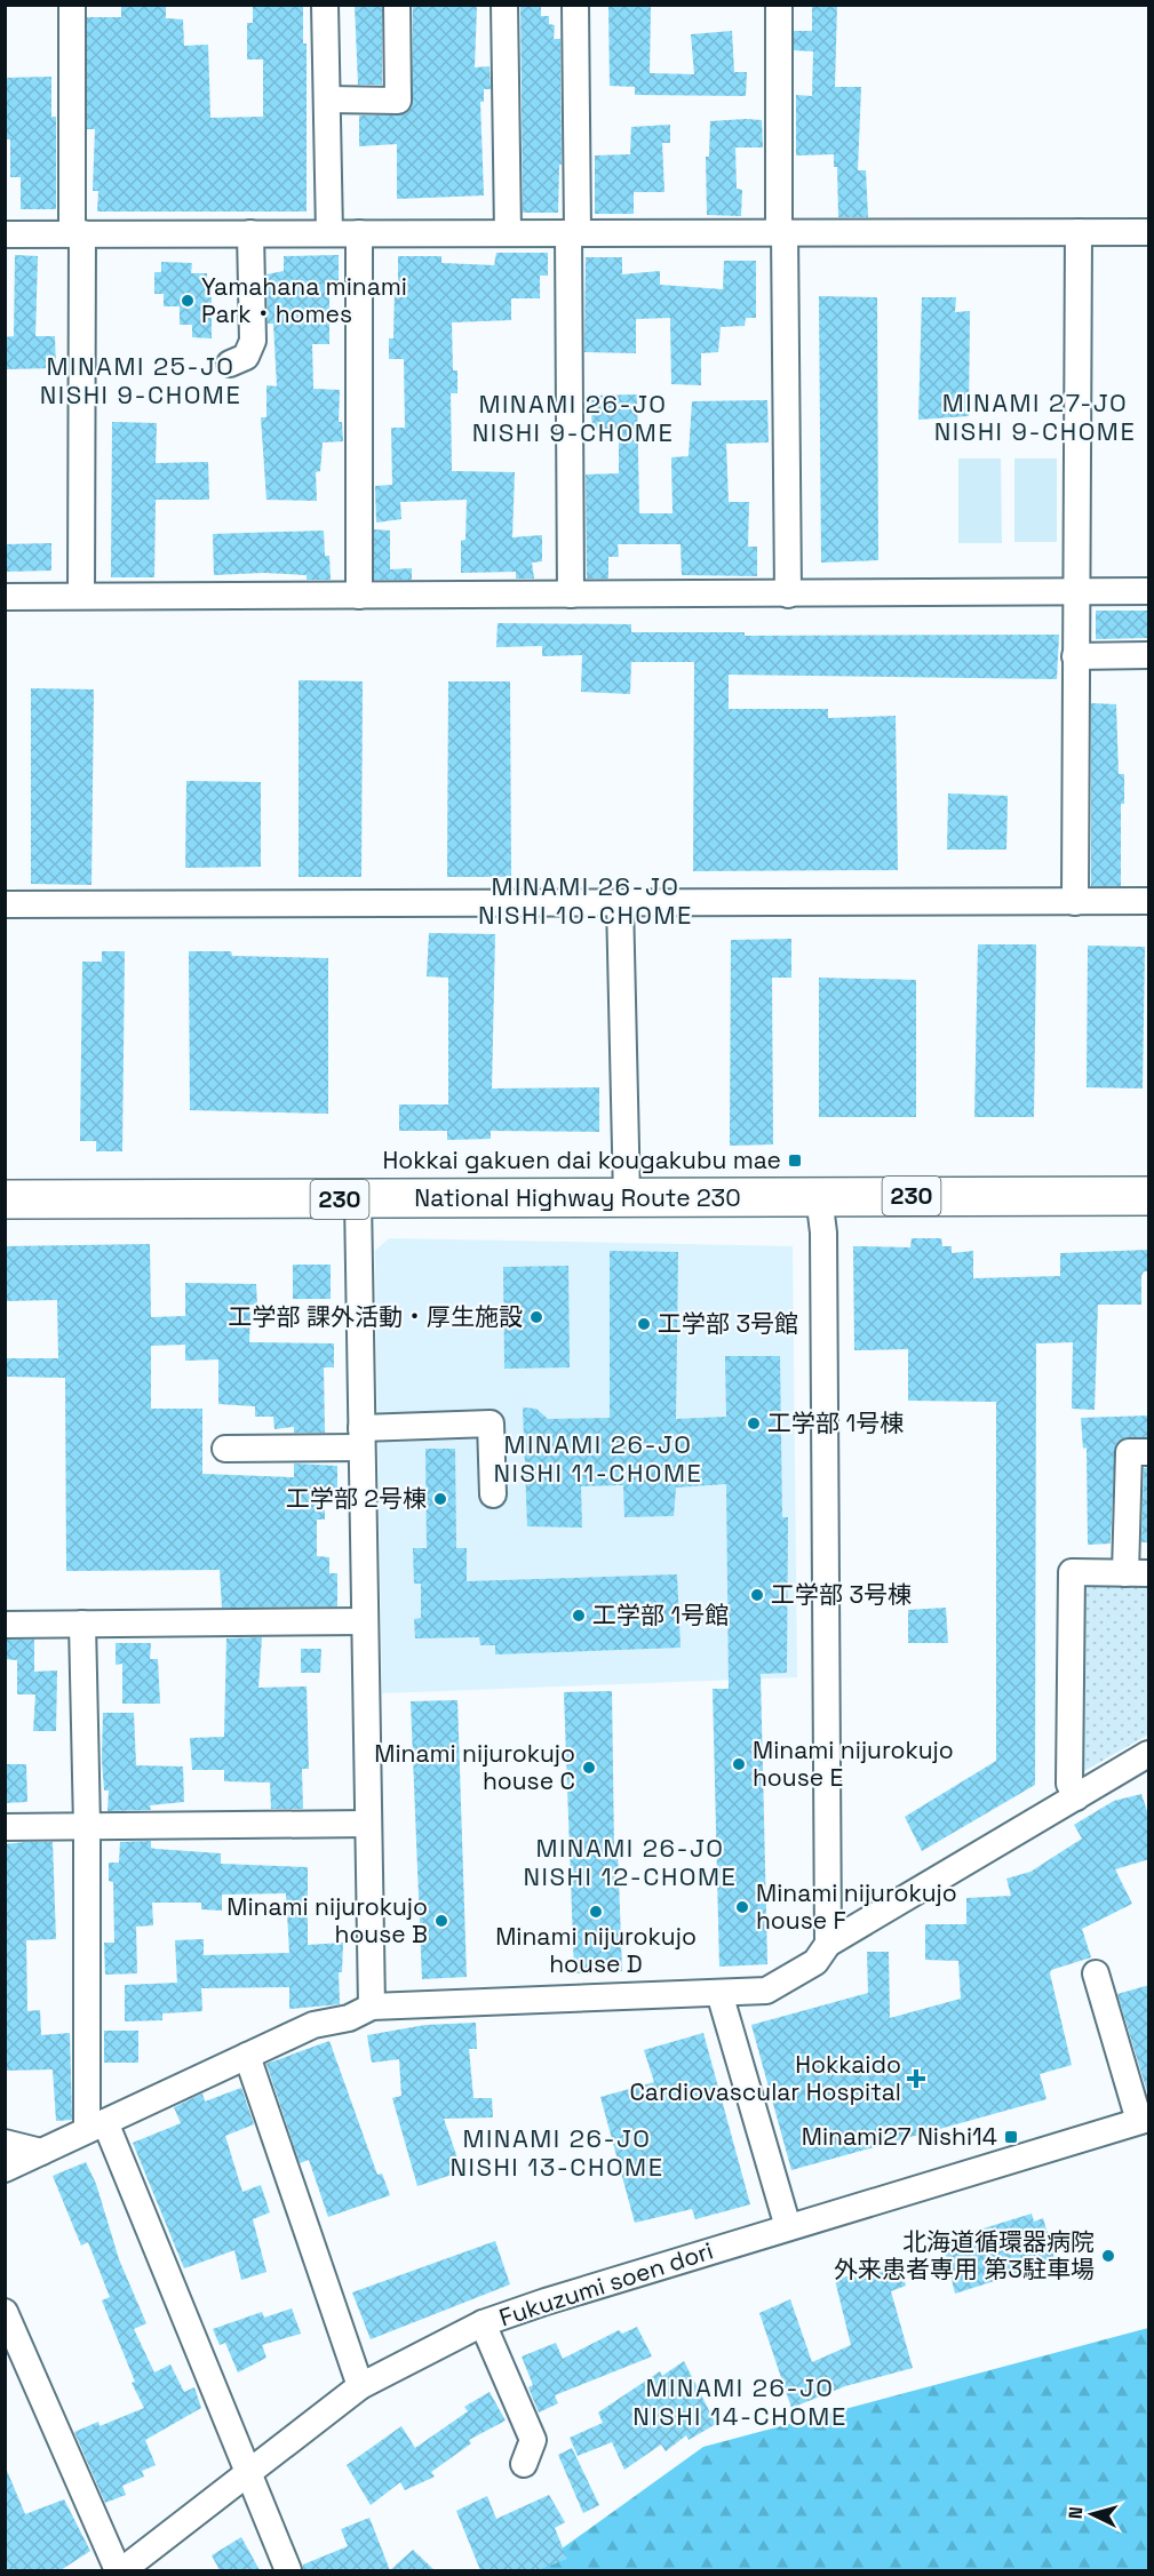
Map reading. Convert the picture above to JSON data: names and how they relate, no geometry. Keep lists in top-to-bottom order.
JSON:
{
  "streets": {
    "highway": ["230", "National Highway Route 230"],
    "street": ["Fukuzumi soen dori"]
  },
  "districts": [
    "MINAMI 25-JO NISHI 9-CHOME",
    "MINAMI 27-JO NISHI 9-CHOME",
    "MINAMI 26-JO NISHI 9-CHOME",
    "MINAMI 26-JO NISHI 10-CHOME",
    "MINAMI 26-JO NISHI 11-CHOME",
    "MINAMI 26-JO NISHI 12-CHOME",
    "MINAMI 26-JO NISHI 13-CHOME",
    "MINAMI 26-JO NISHI 14-CHOME"
  ],
  "places": {
    "other": [
      "Yamahana minami Park・homes",
      "工学部 課外活動・厚生施設",
      "工学部 3号館",
      "工学部 1号棟",
      "工学部 2号棟",
      "工学部 3号棟",
      "工学部 1号館",
      "Minami nijurokujo house E",
      "Minami nijurokujo house C",
      "Minami nijurokujo house F",
      "Minami nijurokujo house D",
      "Minami nijurokujo house B",
      "北海道循環器病院 外来患者専用 第3駐車場"
    ],
    "transit": ["Hokkai gakuen dai kougakubu mae", "Minami27 Nishi14"],
    "health": ["Hokkaido Cardiovascular Hospital"]
  },
  "north": "left"
}
